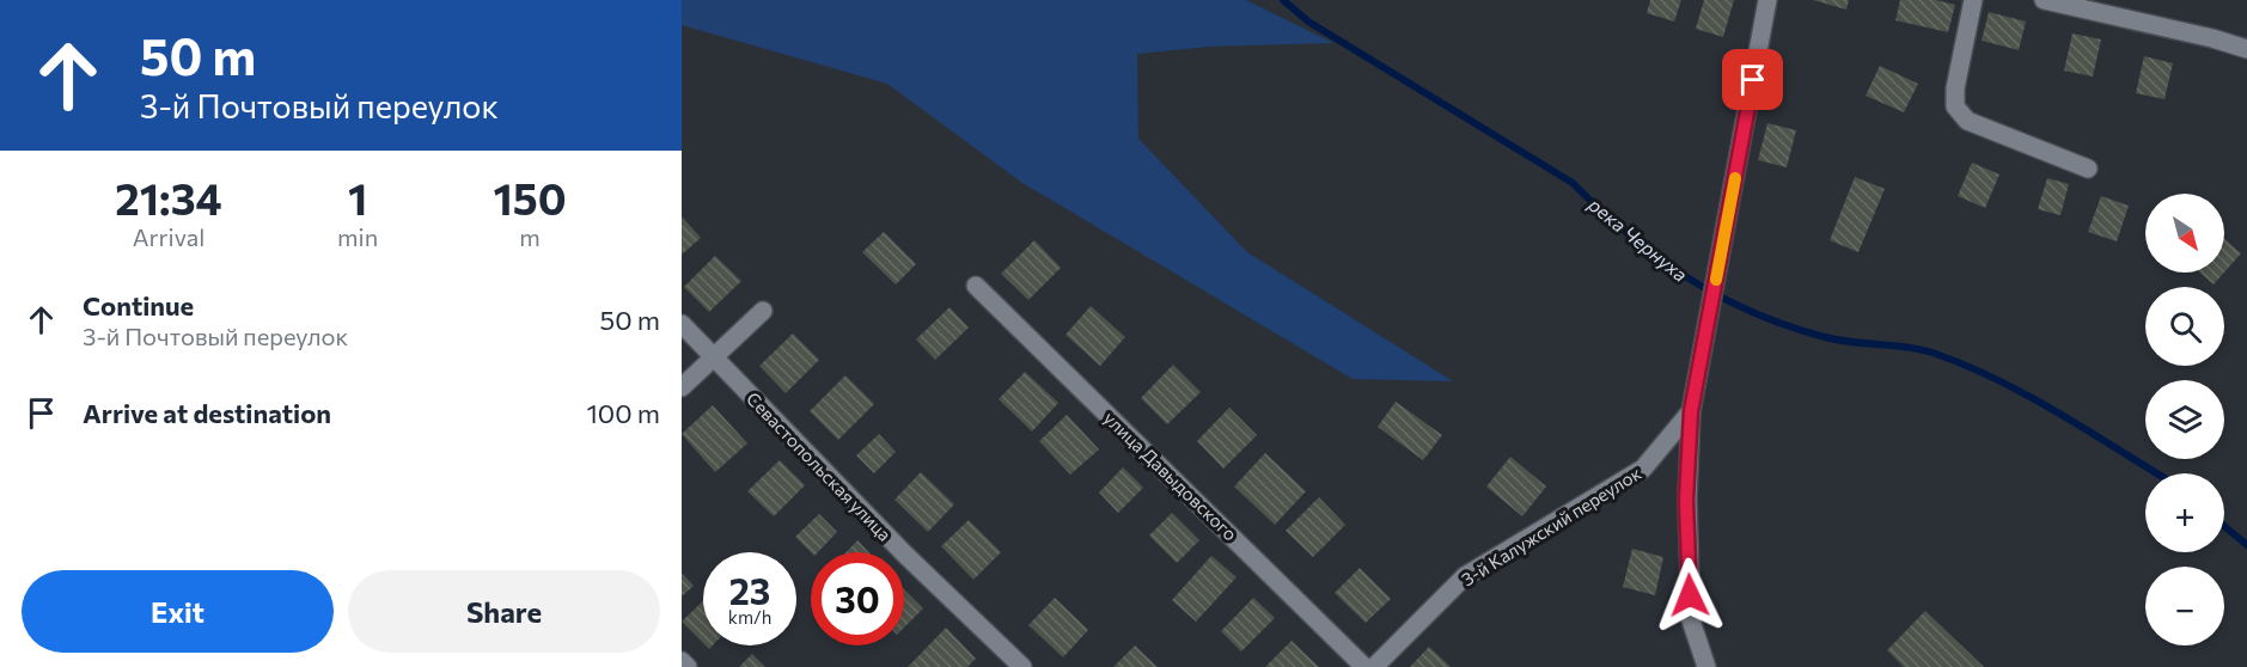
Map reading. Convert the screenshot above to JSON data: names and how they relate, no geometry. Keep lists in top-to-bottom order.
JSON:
{
  "streets": {
    "street": ["Севастопольская улица", "улица Давыдовского", "3-й Калужский переулок"]
  },
  "water": ["река Чернуха"],
  "north": "bottom right",
  "page": {
    "turn": ["50 m", "3-й Почтовый переулок"],
    "eta": [
      "21:34",
      "Arrival",
      "1",
      "min",
      "150",
      "m"
    ],
    "map_buttons": ["+", "−"],
    "list": [
      {
        "name": "Continue",
        "note": "3-й Почтовый переулок",
        "value": "50 m"
      },
      {
        "name": "Arrive at destination",
        "value": "100 m"
      }
    ],
    "speed": "23 km/h",
    "limit": "30",
    "buttons": ["Exit", "Share"]
  }
}
